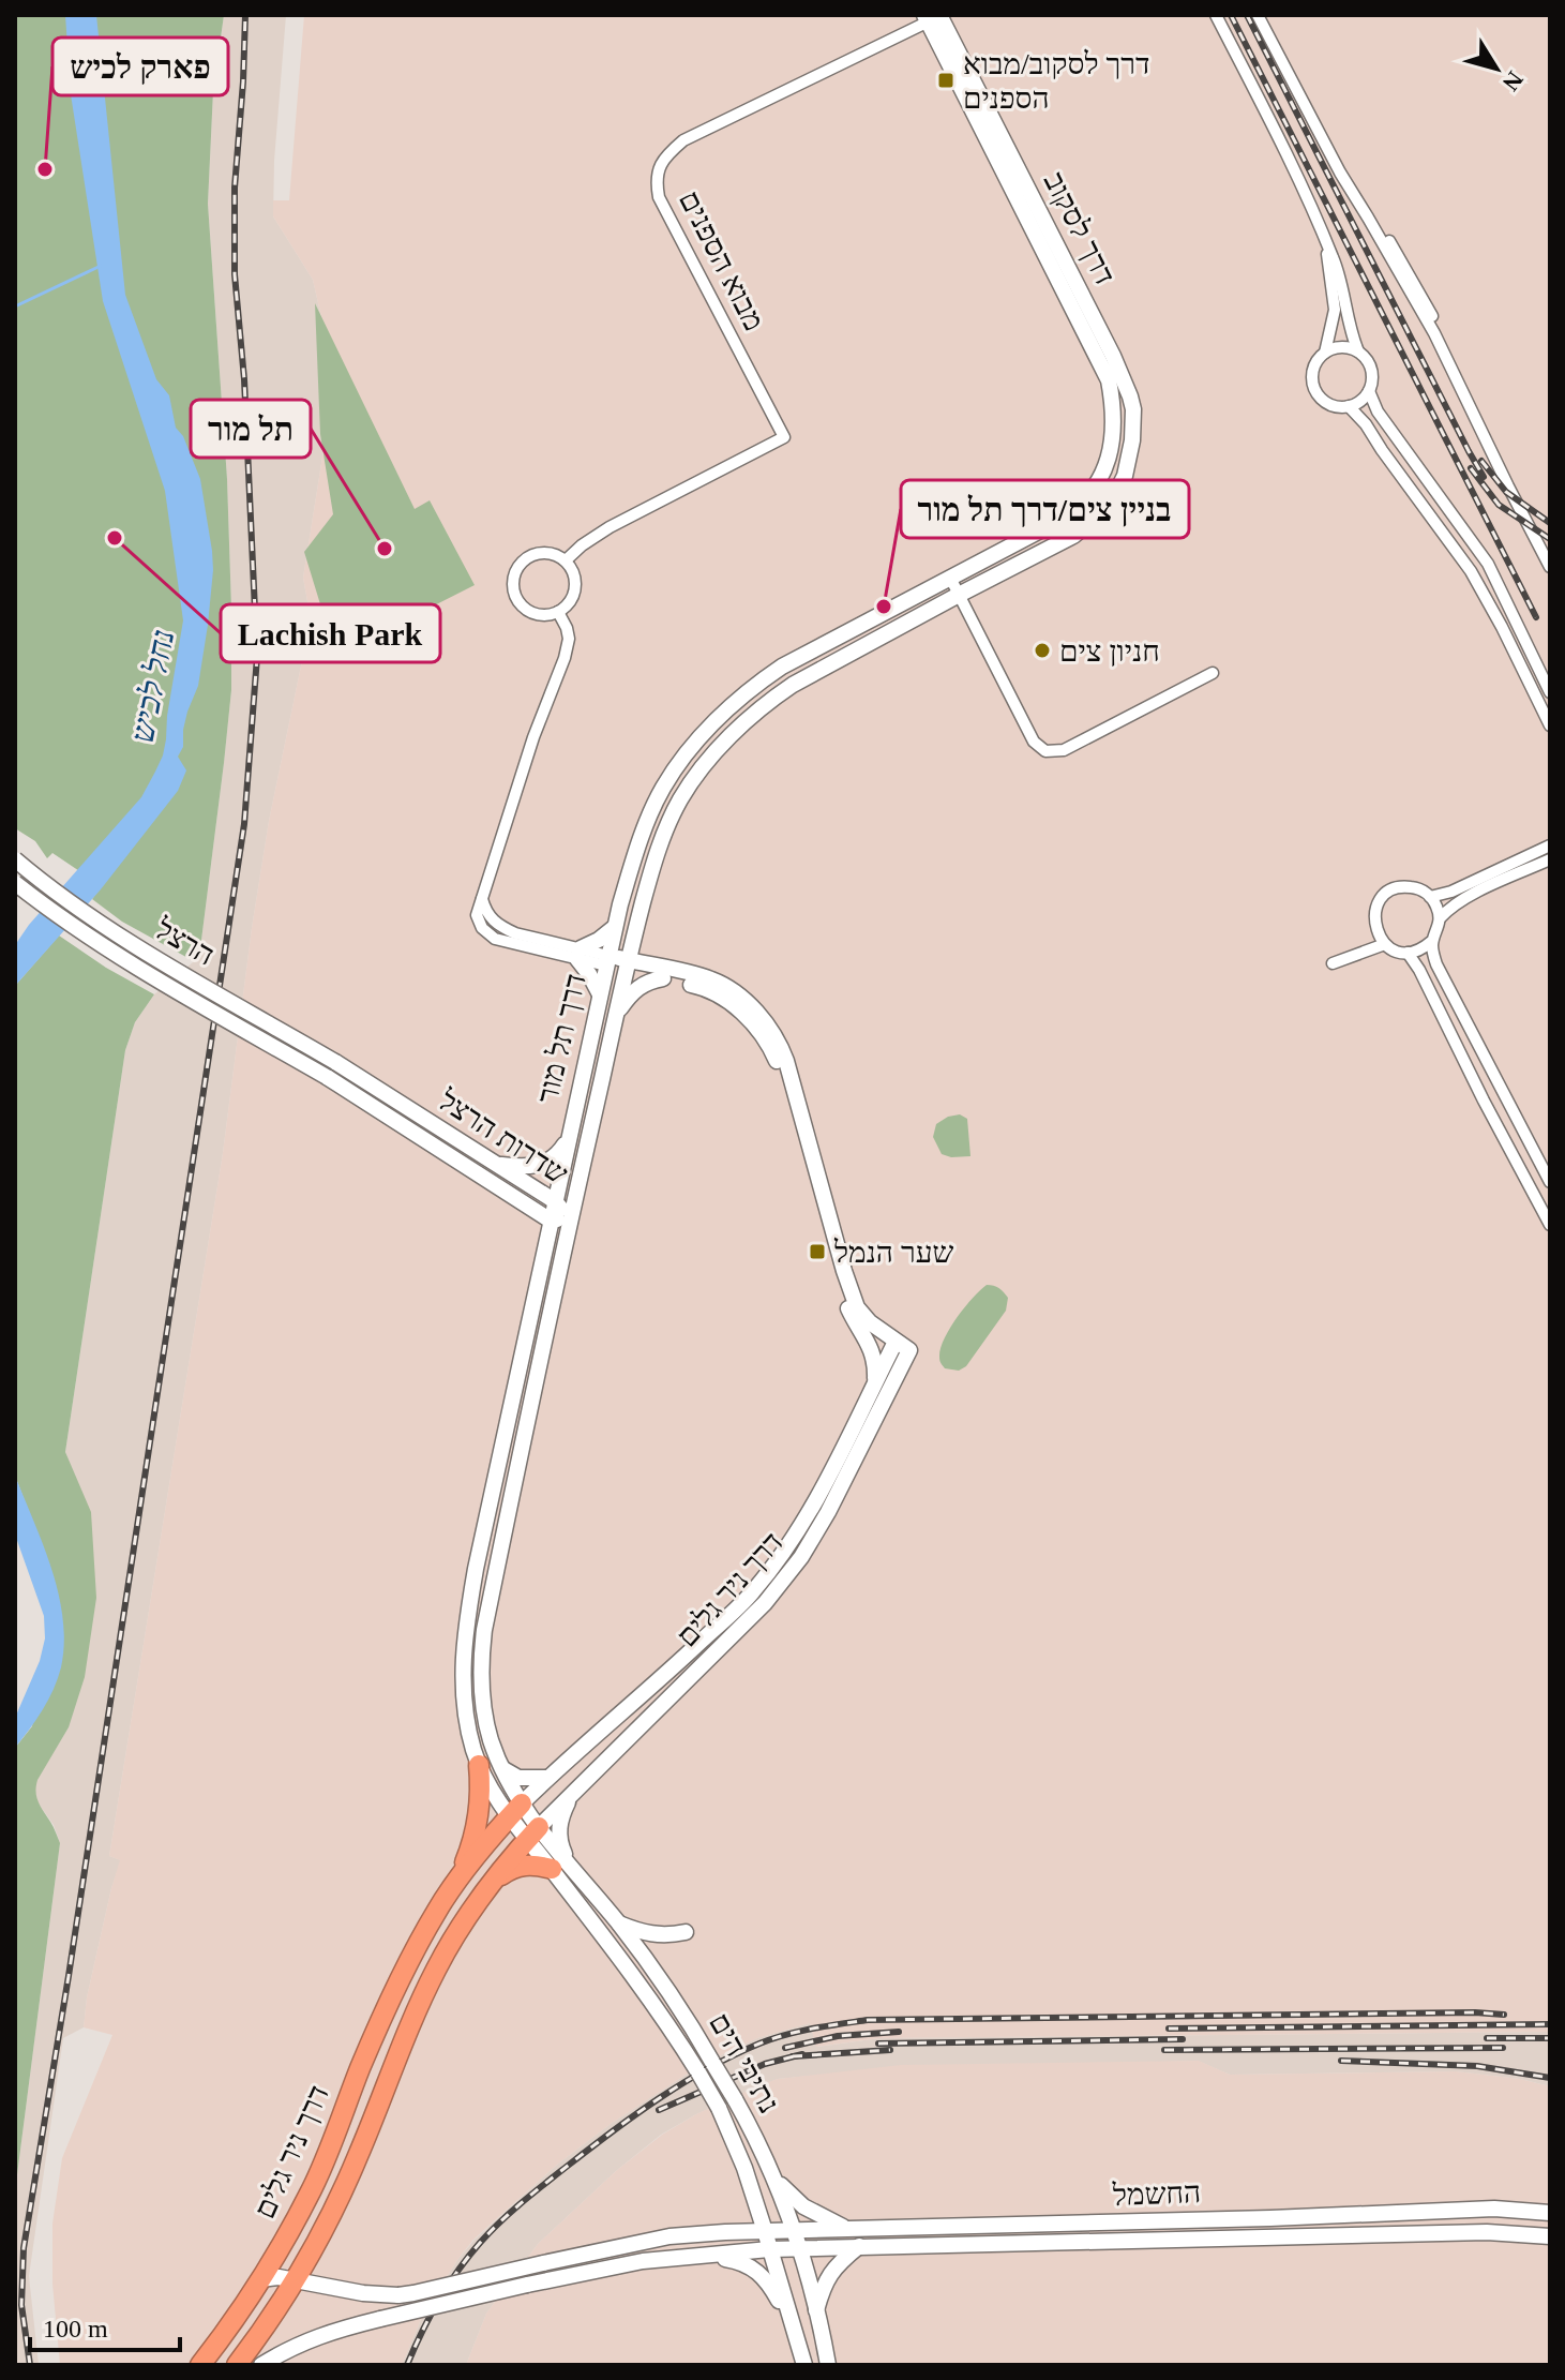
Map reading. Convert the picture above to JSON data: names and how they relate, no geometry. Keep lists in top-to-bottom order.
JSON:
{
  "streets": {
    "highway": ["דרך ניר גלים"],
    "street": [
      "דרך לסקוב",
      "מבוא הספנים",
      "הרצל",
      "דרך תל מור",
      "שדרות הרצל",
      "נתיבי הים",
      "החשמל"
    ]
  },
  "crossings": [
    ["דרך לסקוב", "מבוא הספנים"],
    ["דרך לסקוב", "דרך תל מור"],
    ["הרצל", "שדרות הרצל"],
    ["דרך תל מור", "שדרות הרצל"],
    ["דרך תל מור", "דרך ניר גלים"],
    ["דרך תל מור", "נתיבי הים"],
    ["דרך ניר גלים", "נתיבי הים"],
    ["דרך ניר גלים", "החשמל"],
    ["נתיבי הים", "החשמל"]
  ],
  "water": ["נחל לכיש"],
  "places": {
    "transit": ["דרך לסקוב/מבוא הספנים", "שער הנמל"],
    "other": [
      "פארק לכיש",
      "Lachish Park",
      "תל מור",
      "בניין צים/דרך תל מור",
      "חניון צים"
    ]
  },
  "scale_bar": "100 m",
  "north": "bottom right"
}
